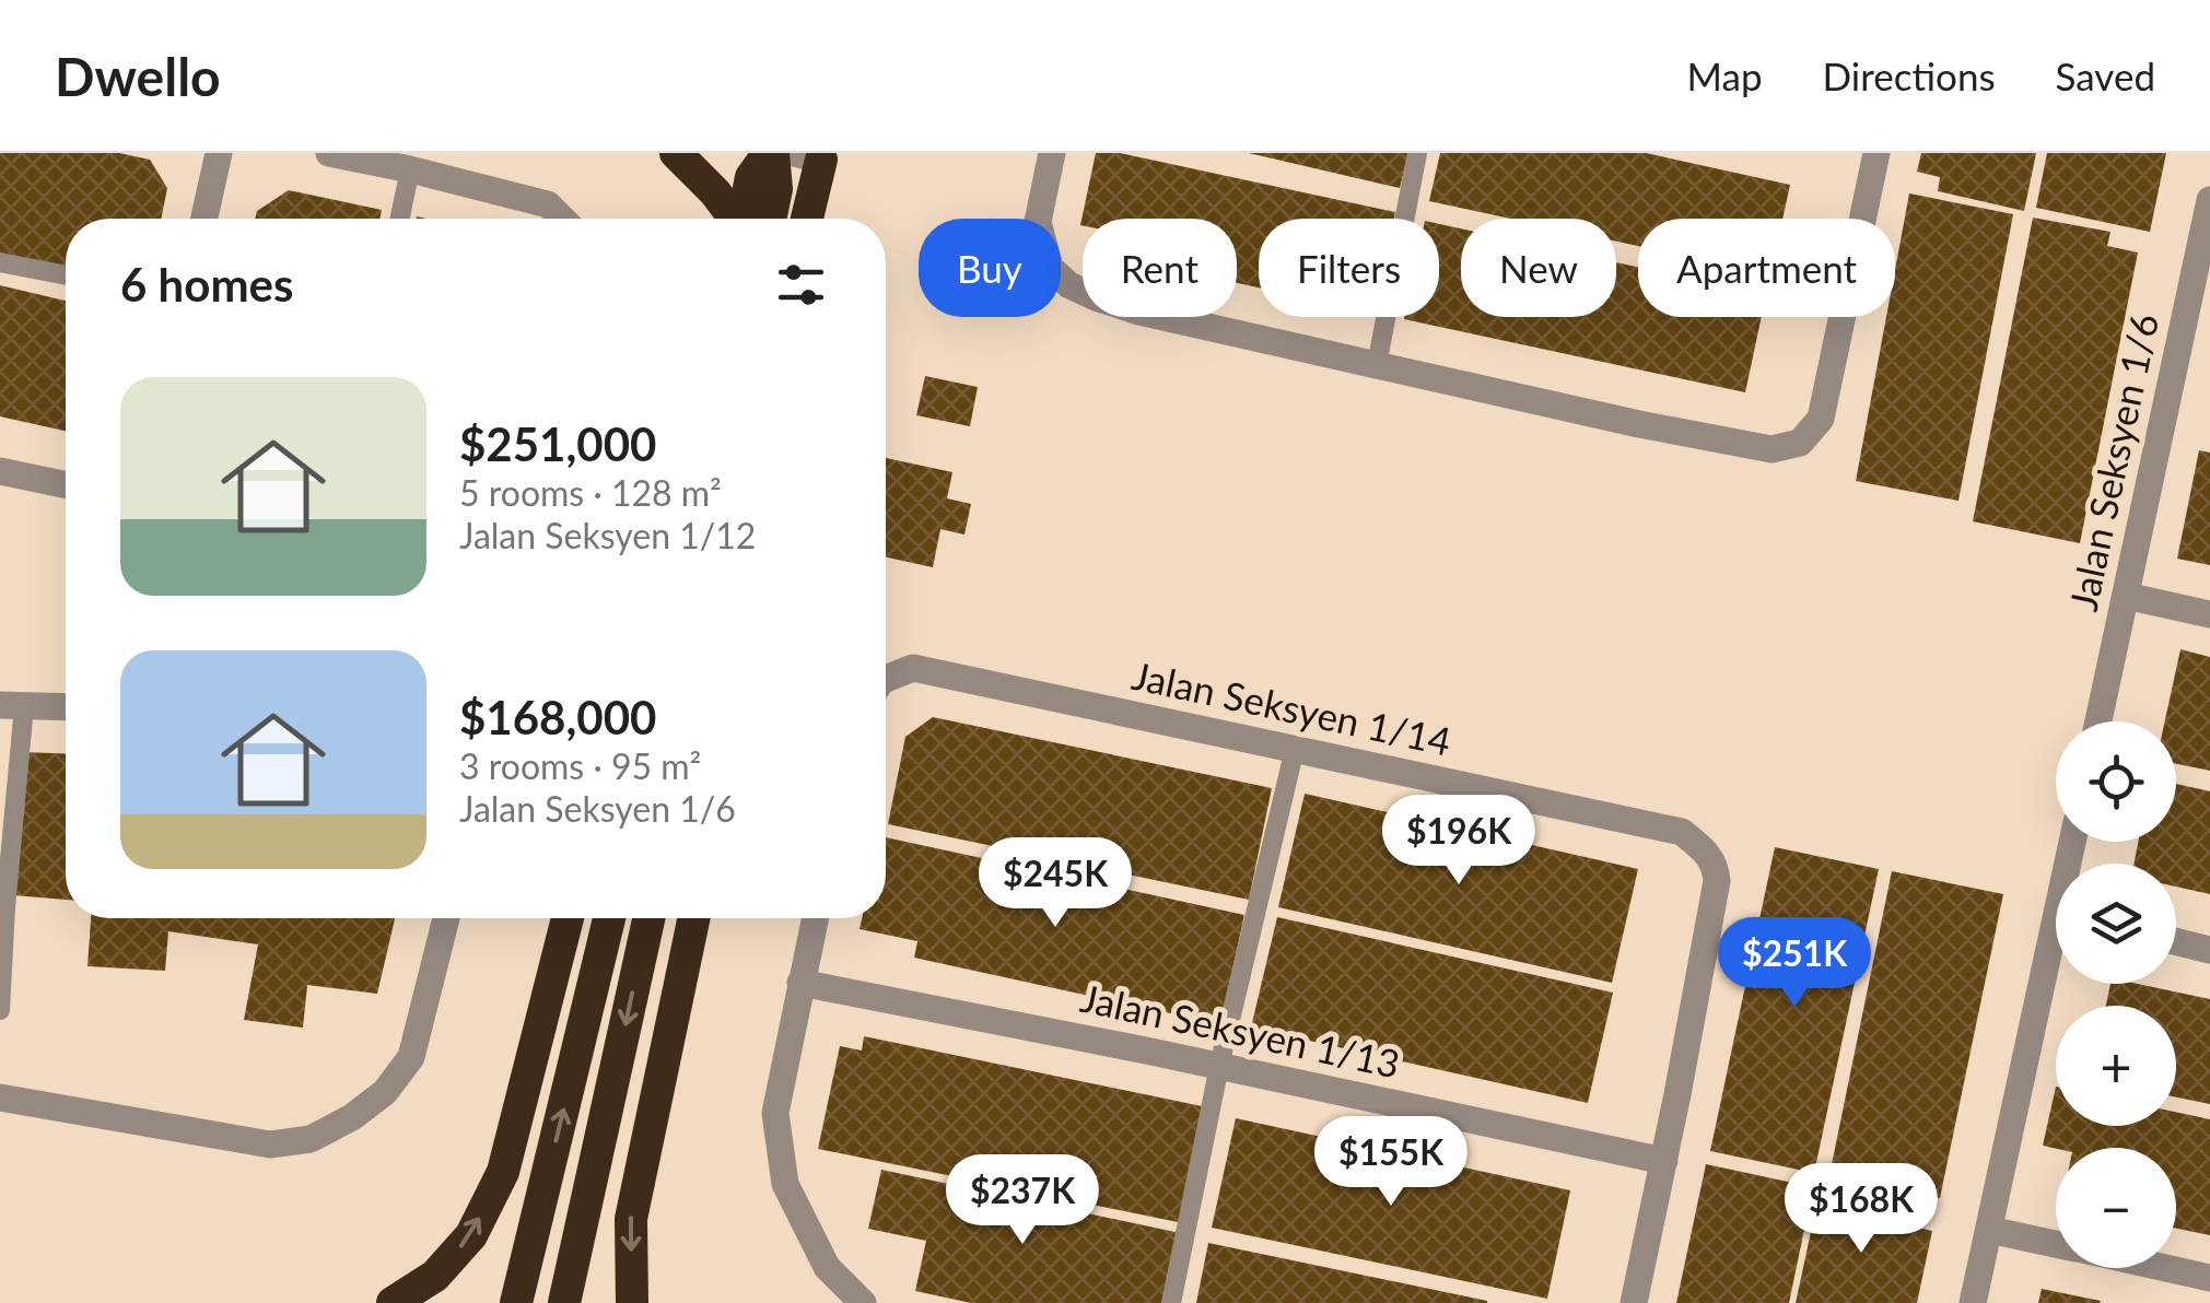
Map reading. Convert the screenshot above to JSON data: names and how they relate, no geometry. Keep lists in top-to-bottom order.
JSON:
{
  "streets": {
    "street": ["Jalan Seksyen 1/6", "Jalan Seksyen 1/14", "Jalan Seksyen 1/13"]
  },
  "crossings": [
    ["Jalan Seksyen 1/14", "Jalan Seksyen 1/13"]
  ],
  "page": {
    "header": "Dwello",
    "nav": ["Map", "Directions", "Saved"],
    "chip": [
      "Buy",
      "Rent",
      "Filters",
      "New",
      "Apartment"
    ],
    "heading": "6 homes",
    "list": [
      {
        "name": "$251,000",
        "note": "5 rooms · 128 m² · Jalan Seksyen 1/12"
      },
      {
        "name": "$168,000",
        "note": "3 rooms · 95 m² · Jalan Seksyen 1/6"
      }
    ],
    "map_buttons": ["+", "−"],
    "price": [
      "$196K",
      "$245K",
      "$251K",
      "$155K",
      "$237K",
      "$168K"
    ]
  }
}
